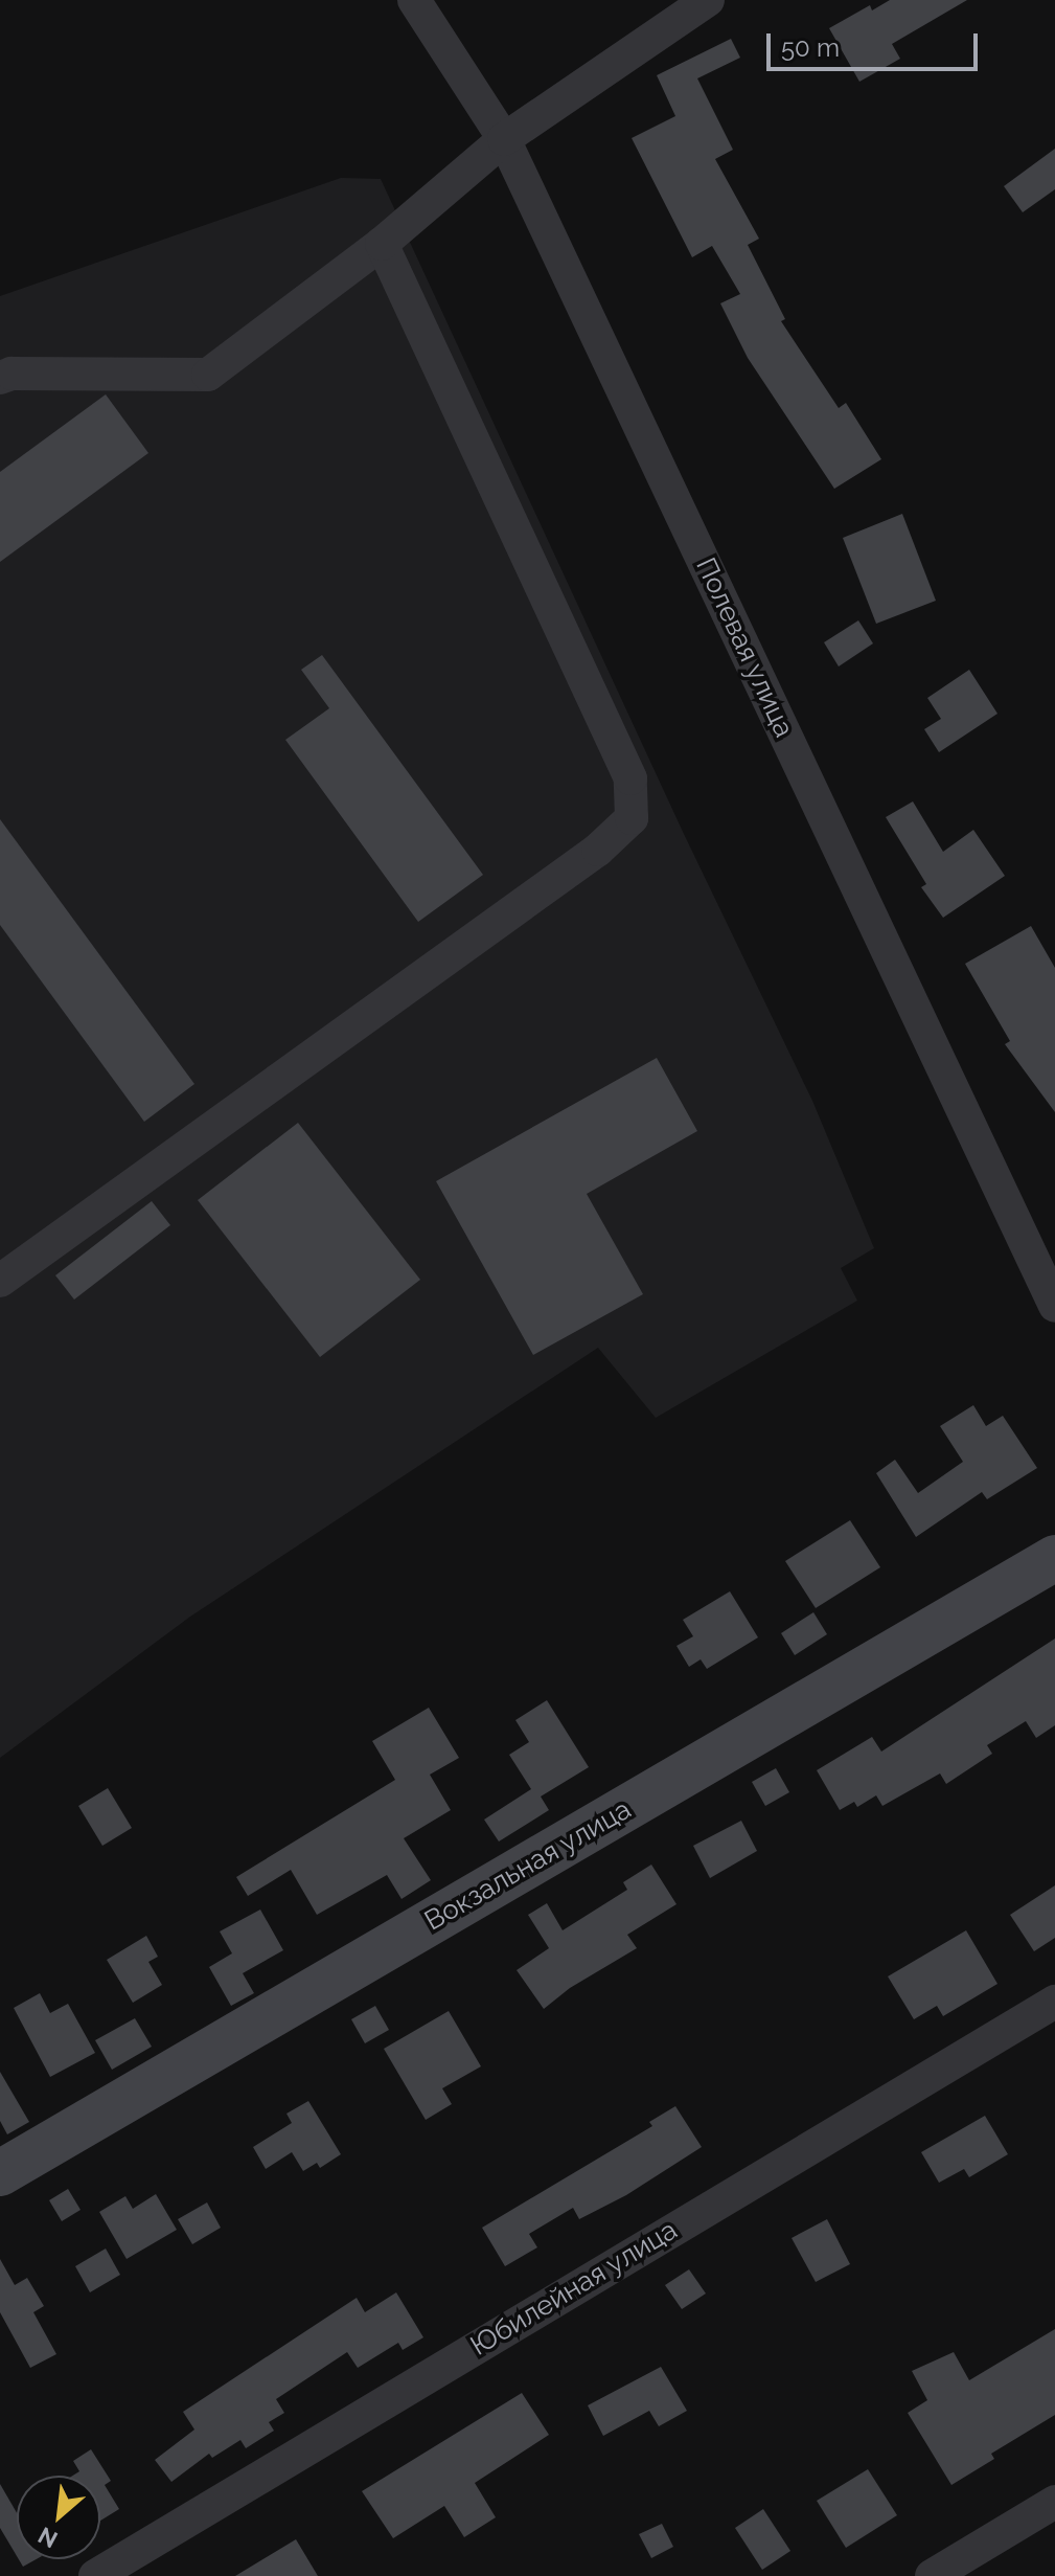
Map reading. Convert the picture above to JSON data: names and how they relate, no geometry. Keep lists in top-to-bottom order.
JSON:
{
  "streets": {
    "street": ["Полевая улица", "Вокзальная улица", "Юбилейная улица"]
  },
  "scale_bar": "50 m",
  "north": "bottom left"
}
